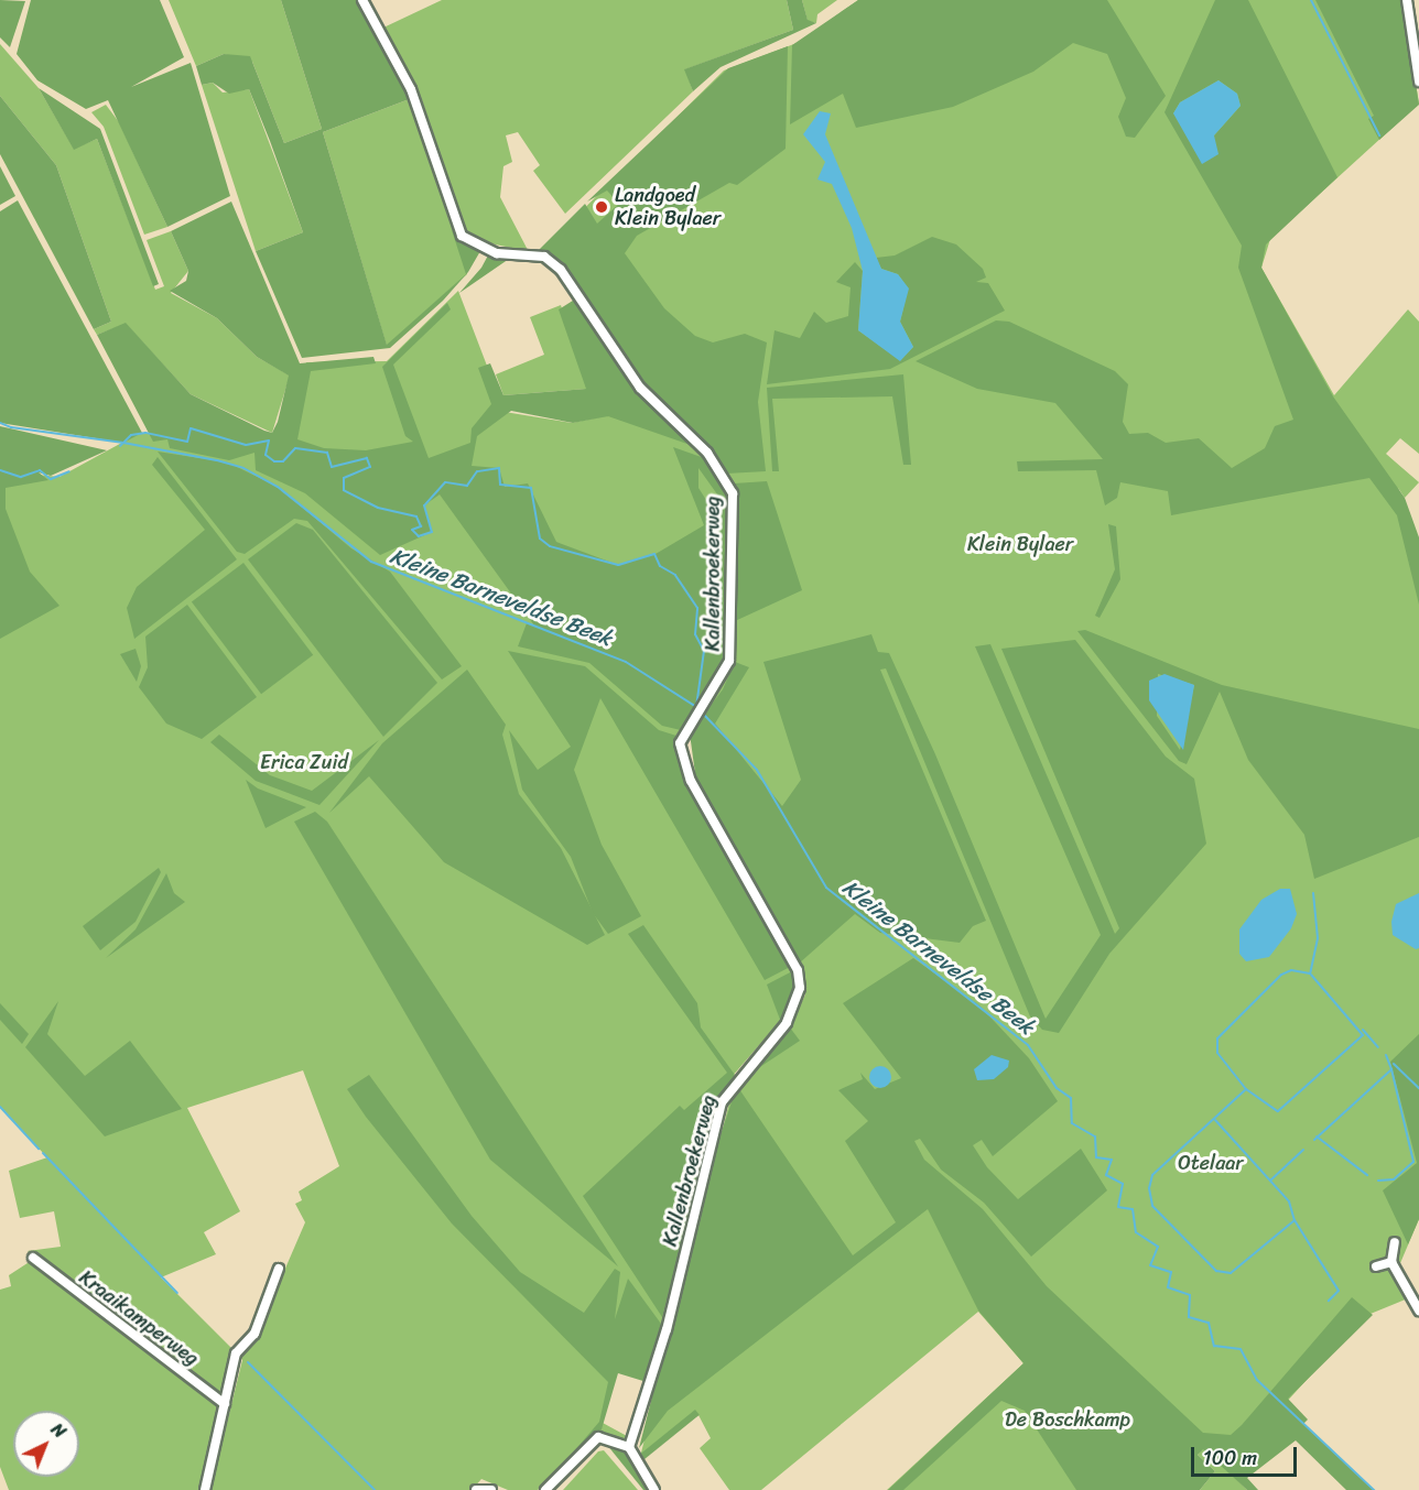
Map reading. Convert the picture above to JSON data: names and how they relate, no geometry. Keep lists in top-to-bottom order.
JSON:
{
  "streets": {
    "street": ["Kallenbroekerweg", "Kraaikamperweg"]
  },
  "water": ["Kleine Barneveldse Beek"],
  "parks": [
    "Klein Bylaer",
    "Erica Zuid",
    "Otelaar",
    "De Boschkamp"
  ],
  "places": ["Landgoed Klein Bylaer"],
  "scale_bar": "100 m",
  "north": "top right"
}
